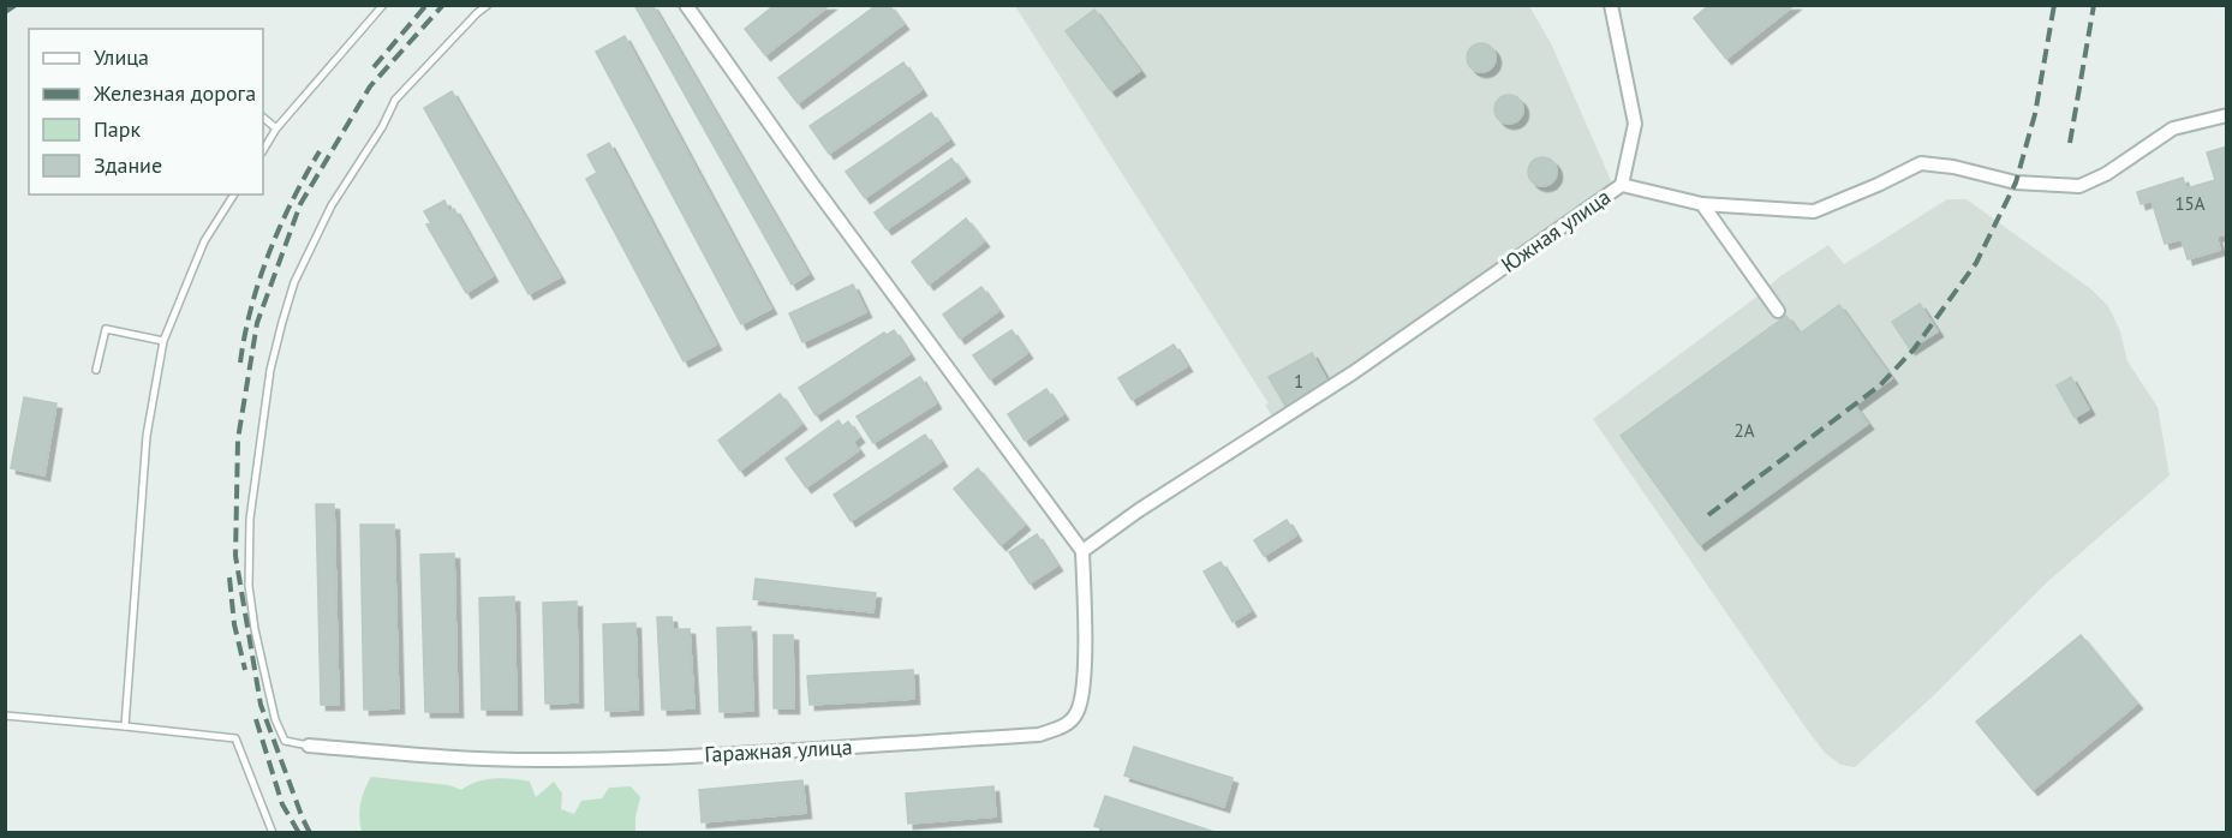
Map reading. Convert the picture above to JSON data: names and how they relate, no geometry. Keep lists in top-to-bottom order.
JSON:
{
  "streets": {
    "street": ["Южная улица", "Гаражная улица"]
  },
  "crossings": [
    ["Южная улица", "Гаражная улица"]
  ],
  "house_numbers": ["15А", "1", "2А"],
  "legend": [
    "Улица",
    "Железная дорога",
    "Парк",
    "Здание"
  ]
}
